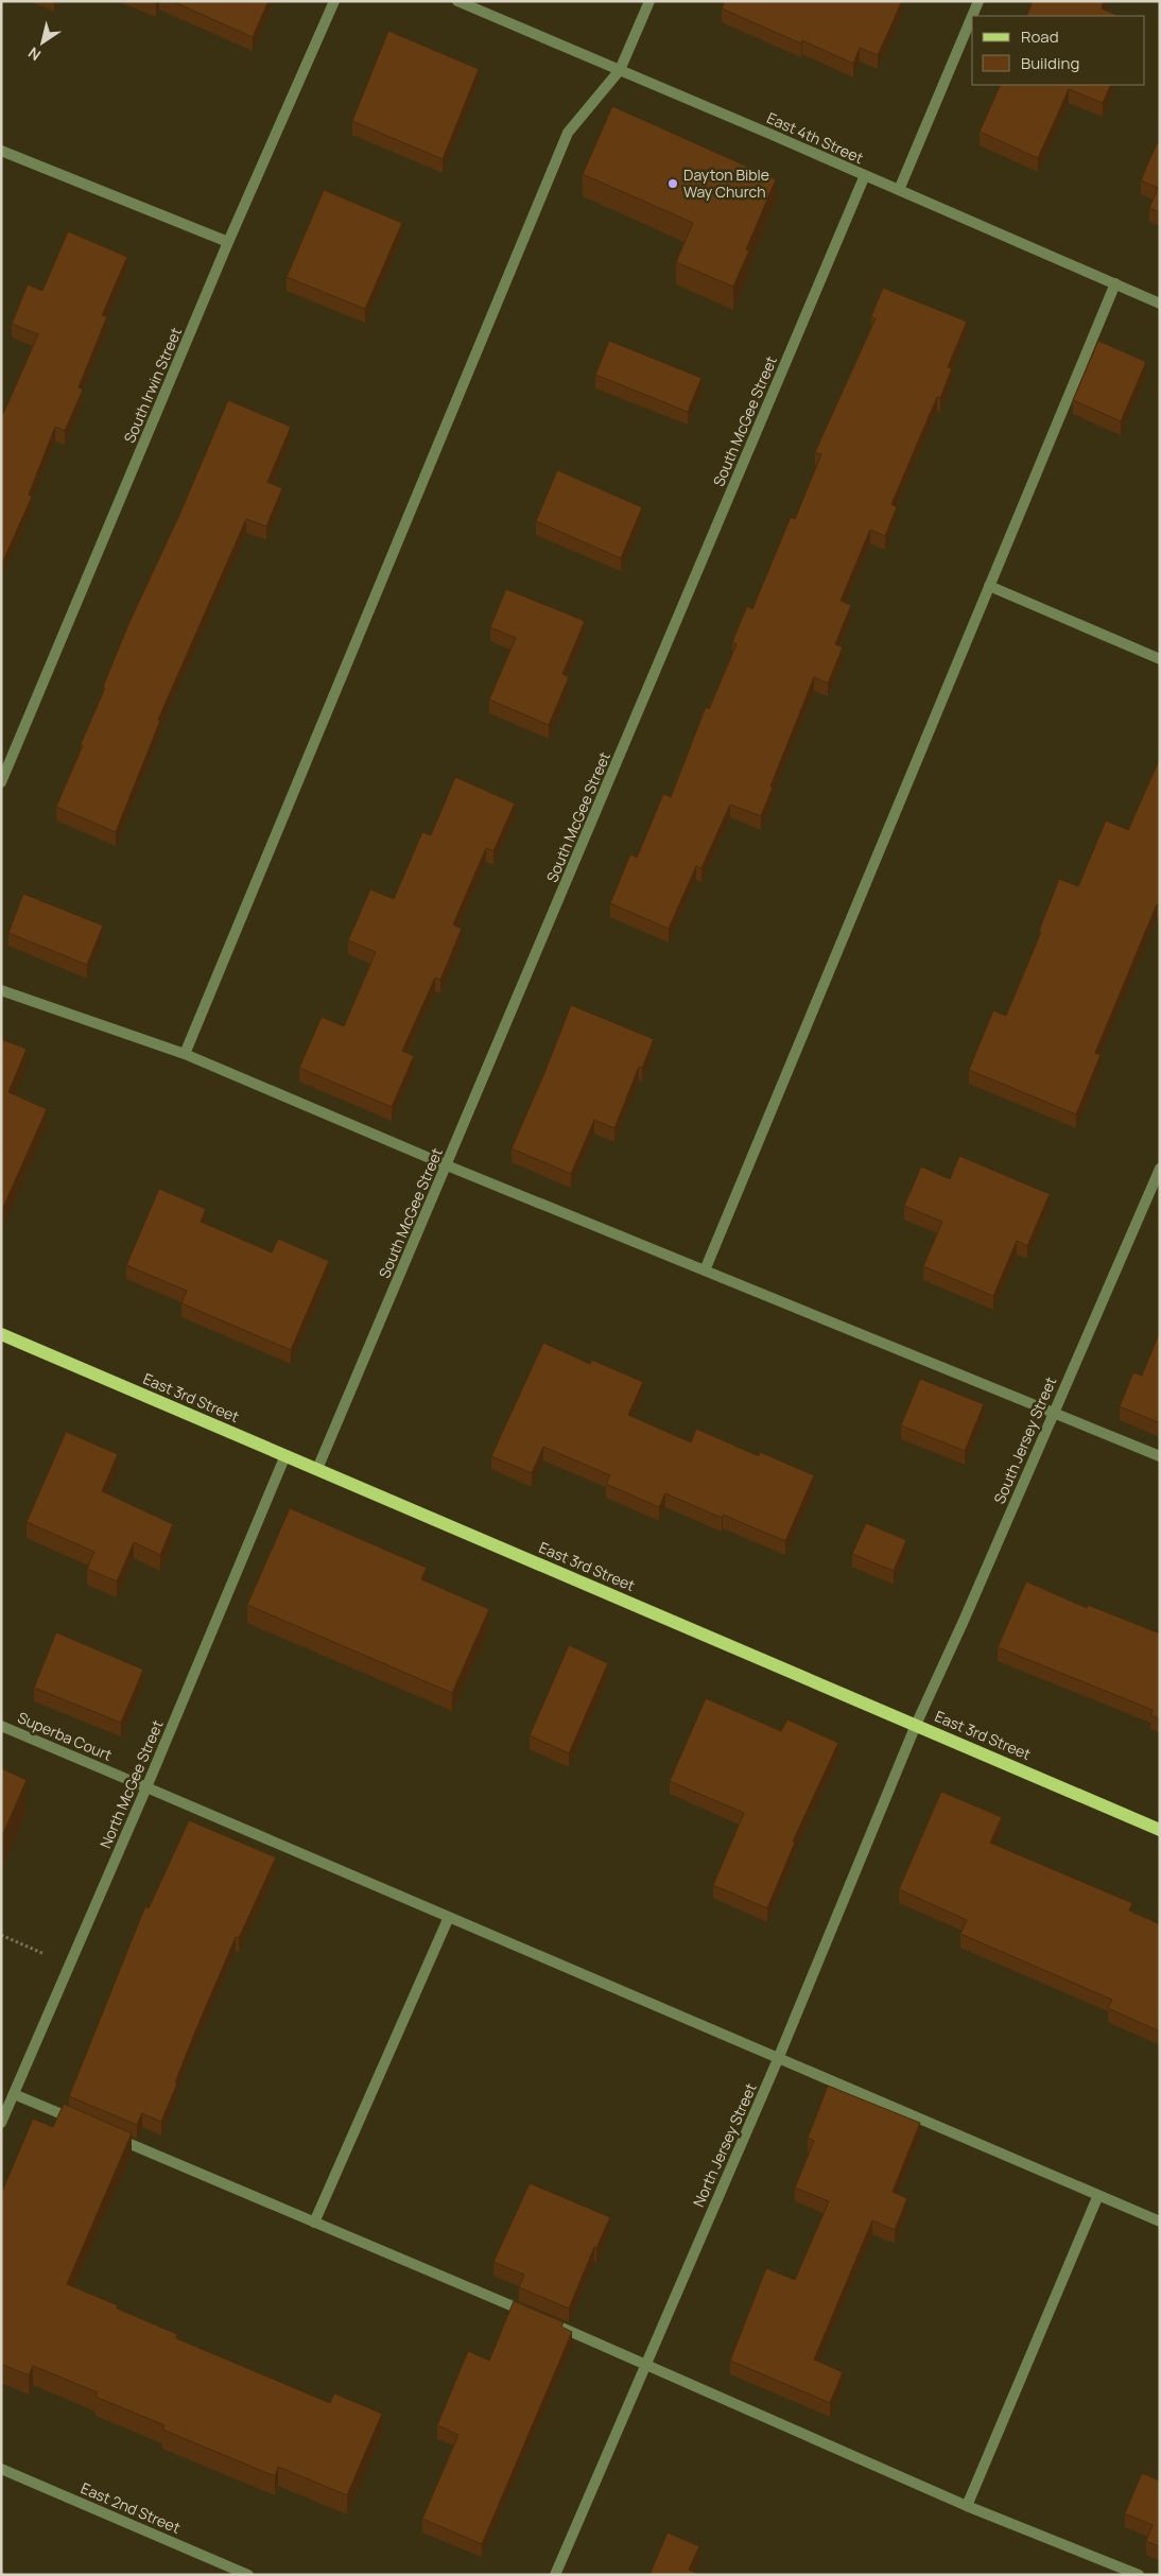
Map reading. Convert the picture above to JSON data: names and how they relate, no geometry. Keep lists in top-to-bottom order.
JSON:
{
  "streets": {
    "main road": ["East 3rd Street"],
    "street": [
      "East 4th Street",
      "South Irwin Street",
      "South McGee Street",
      "South Jersey Street",
      "Superba Court",
      "North McGee Street",
      "North Jersey Street",
      "East 2nd Street"
    ]
  },
  "crossings": [
    ["East 4th Street", "South McGee Street"],
    ["South McGee Street", "East 3rd Street"],
    ["East 3rd Street", "South Jersey Street"],
    ["East 3rd Street", "North McGee Street"],
    ["East 3rd Street", "North Jersey Street"],
    ["South Jersey Street", "North Jersey Street"],
    ["Superba Court", "North McGee Street"],
    ["Superba Court", "North Jersey Street"]
  ],
  "places": ["Dayton Bible Way Church"],
  "legend": ["Road", "Building"],
  "north": "bottom left"
}
